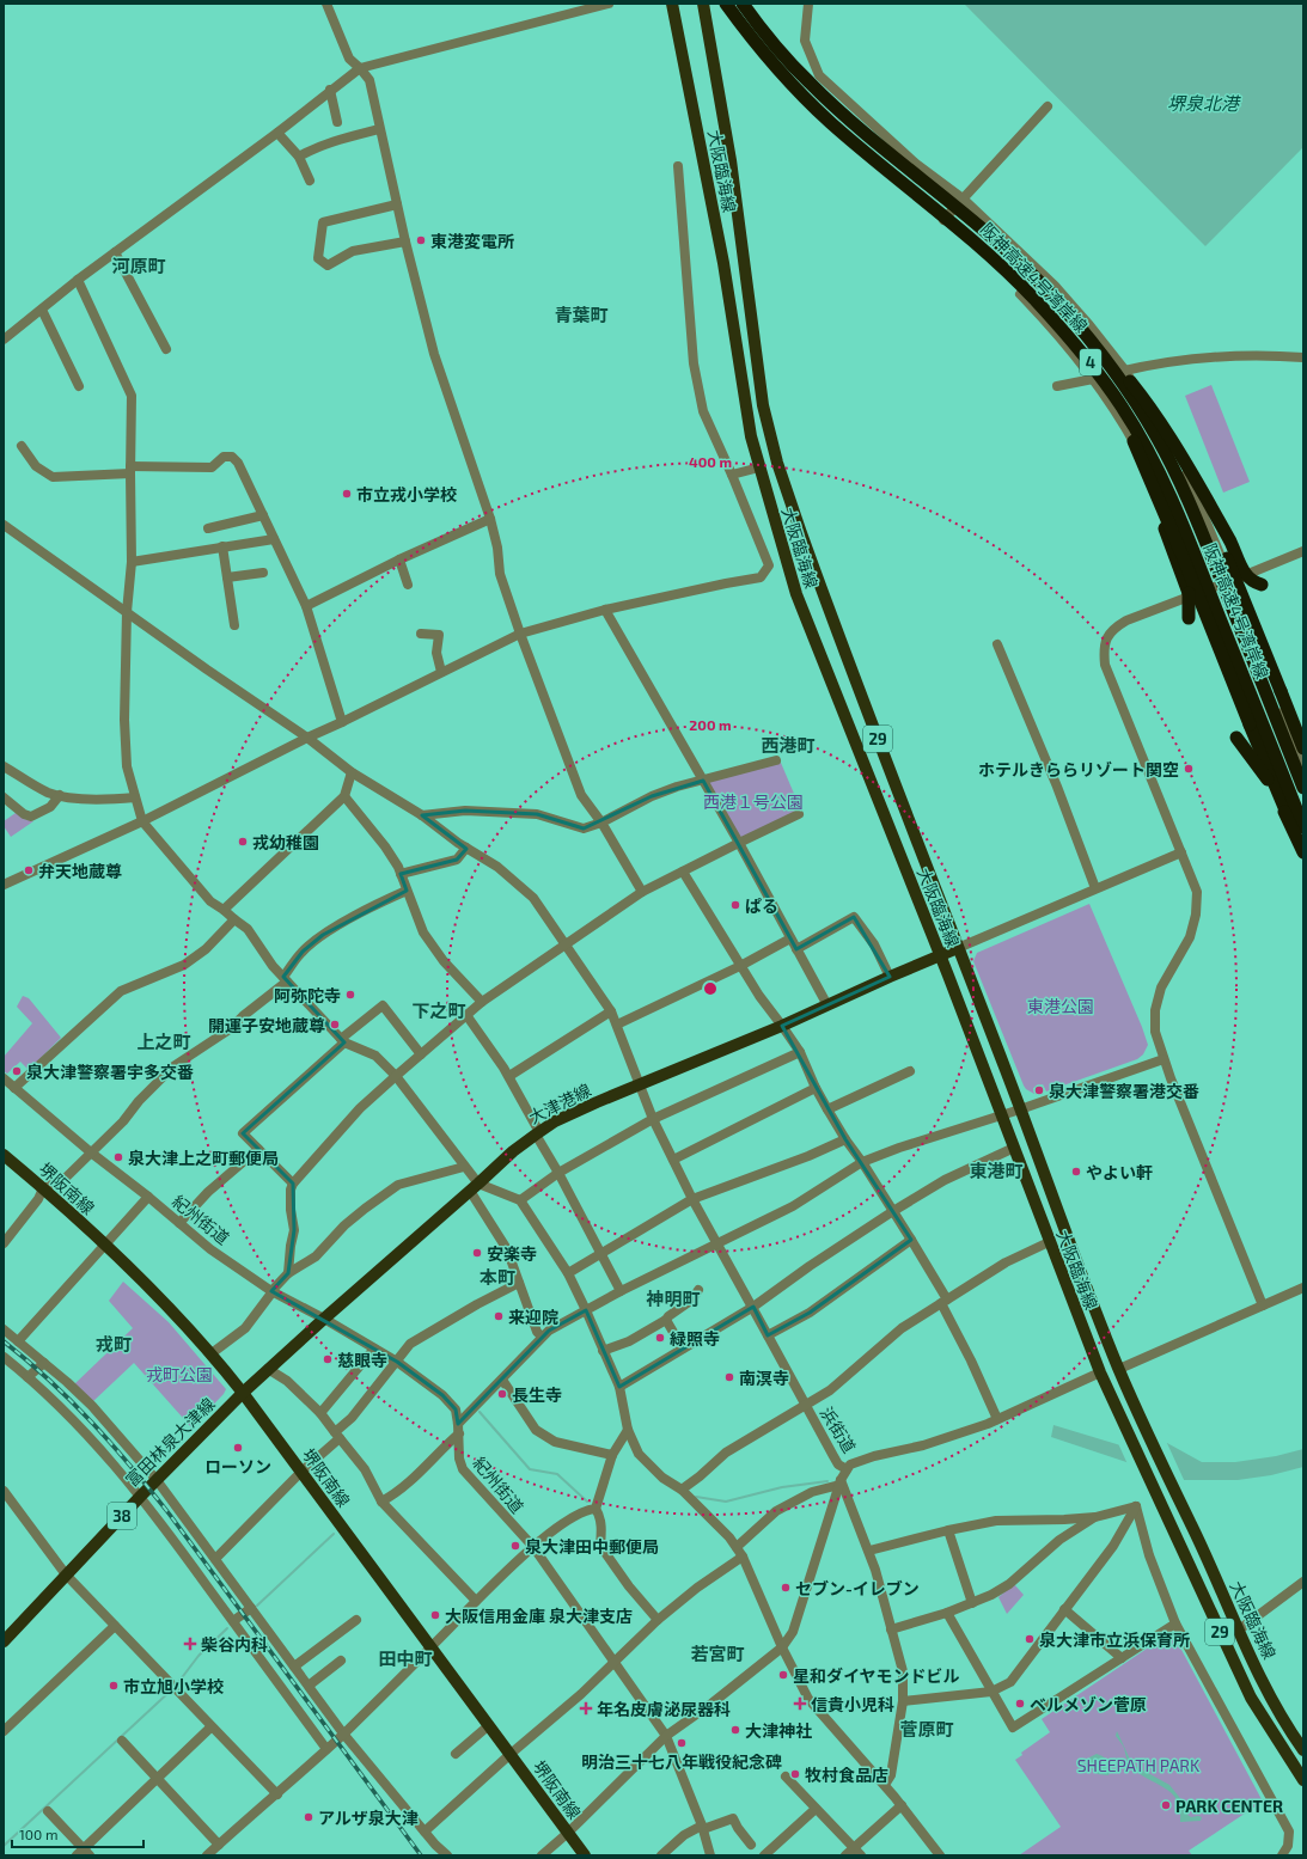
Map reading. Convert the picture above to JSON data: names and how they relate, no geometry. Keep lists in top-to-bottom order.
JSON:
{
  "streets": {
    "highway": ["阪神高速4号湾岸線", "4"],
    "main road": [
      "大阪臨海線",
      "29",
      "大津港線",
      "堺阪南線",
      "富田林泉大津線",
      "38"
    ],
    "street": ["紀州街道", "浜街道"]
  },
  "crossings": [
    ["大阪臨海線", "大津港線"],
    ["大津港線", "堺阪南線"],
    ["大津港線", "紀州街道"],
    ["大津港線", "浜街道"],
    ["大津港線", "富田林泉大津線"],
    ["堺阪南線", "富田林泉大津線"]
  ],
  "districts": [
    "河原町",
    "青葉町",
    "西港町",
    "下之町",
    "上之町",
    "東港町",
    "本町",
    "神明町",
    "戎町",
    "若宮町",
    "田中町",
    "菅原町"
  ],
  "water": ["堺泉北港"],
  "parks": [
    "西港１号公園",
    "東港公園",
    "戎町公園",
    "SHEEPATH PARK"
  ],
  "places": {
    "other": [
      "東港変電所",
      "市立戎小学校",
      "ホテルきららリゾート関空",
      "戎幼稚園",
      "弁天地蔵尊",
      "ぱる",
      "阿弥陀寺",
      "開運子安地蔵尊",
      "泉大津警察署宇多交番",
      "泉大津警察署港交番",
      "泉大津上之町郵便局",
      "やよい軒",
      "安楽寺",
      "来迎院",
      "緑照寺",
      "慈眼寺",
      "南溟寺",
      "長生寺",
      "ローソン",
      "泉大津田中郵便局",
      "セブン-イレブン",
      "大阪信用金庫 泉大津支店",
      "泉大津市立浜保育所",
      "星和ダイヤモンドビル",
      "市立旭小学校",
      "ベルメゾン菅原",
      "大津神社",
      "明治三十七八年戦役紀念碑",
      "牧村食品店",
      "PARK CENTER",
      "アルザ泉大津"
    ],
    "health": ["柴谷内科", "信貴小児科", "年名皮膚泌尿器科"]
  },
  "scale_bar": "100 m",
  "rings": ["400 m", "200 m"]
}
